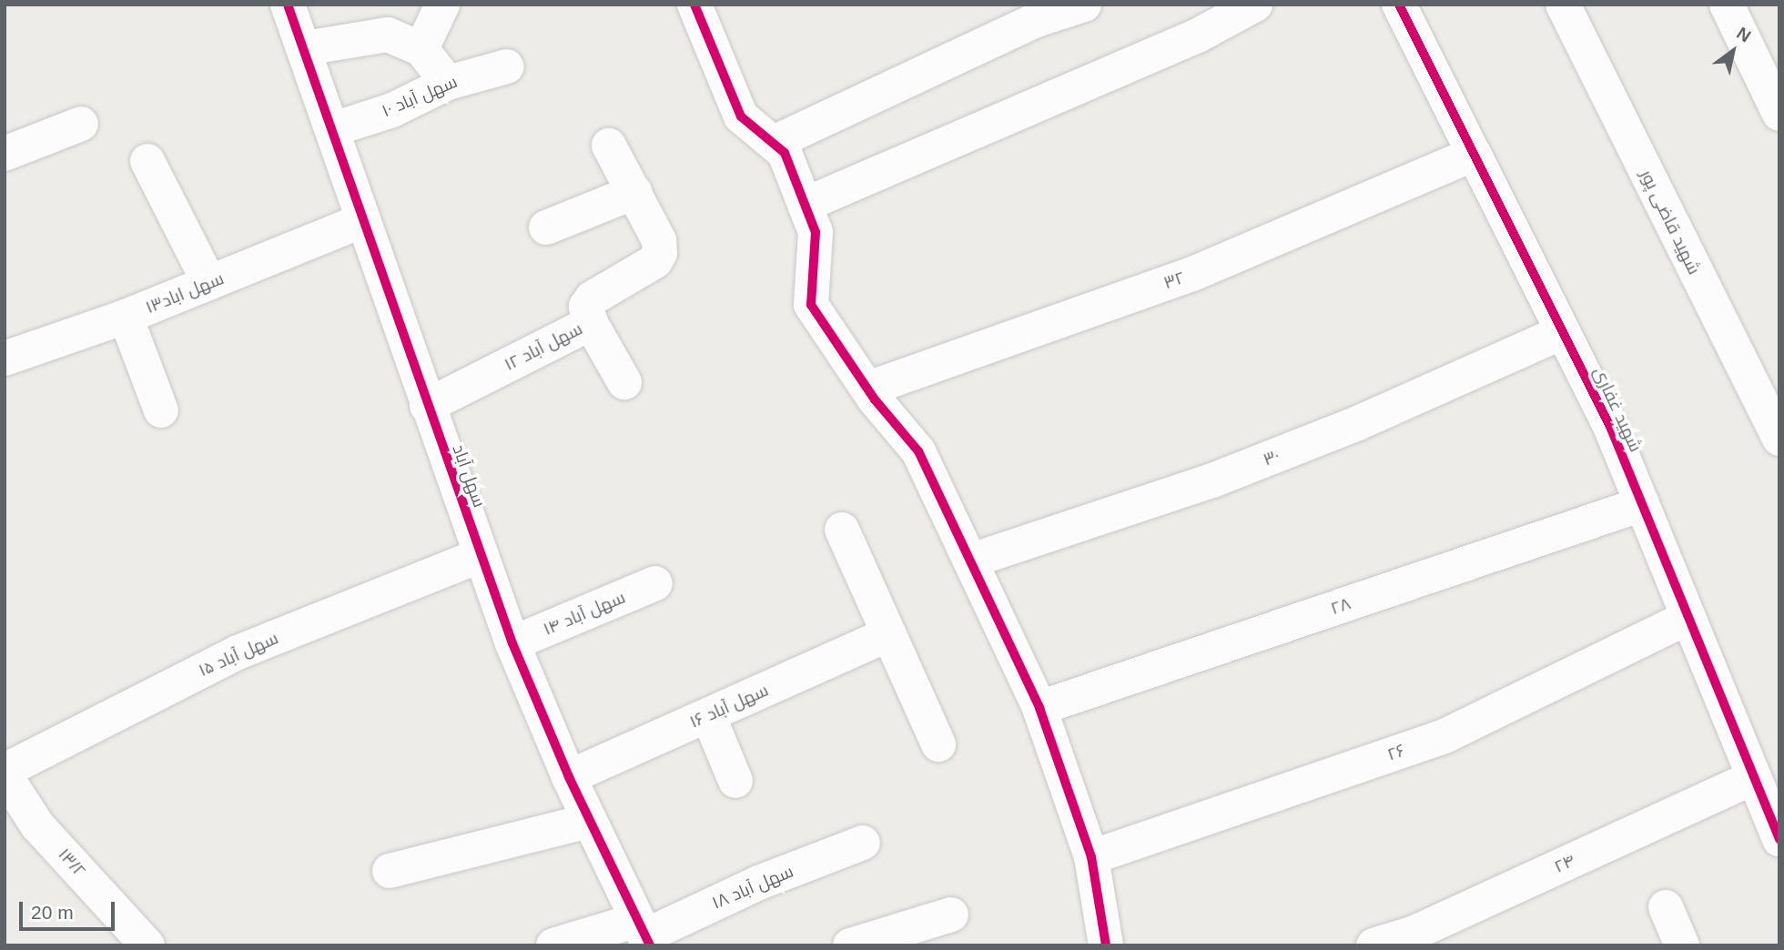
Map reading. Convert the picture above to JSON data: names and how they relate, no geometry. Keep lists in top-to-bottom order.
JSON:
{
  "streets": {
    "street": [
      "سهل آباد ۱۰",
      "شهید قاضی پور",
      "۳۲",
      "سهل اباد۱۳",
      "سهل آباد ۱۲",
      "شهید غفاری",
      "۳۰",
      "سهل آباد",
      "۲۸",
      "سهل آباد ۱۴",
      "سهل آباد ۱۵",
      "سهل آباد ۱۶",
      "۲۶",
      "۱۳/۲",
      "۲۴",
      "سهل آباد ۱۸"
    ]
  },
  "crossings": [
    ["سهل آباد ۱۰", "سهل آباد"],
    ["۳۲", "شهید غفاری"],
    ["سهل اباد۱۳", "سهل آباد"],
    ["سهل آباد ۱۲", "سهل آباد"],
    ["شهید غفاری", "۳۰"],
    ["شهید غفاری", "۲۸"],
    ["شهید غفاری", "۲۶"],
    ["شهید غفاری", "۲۴"],
    ["سهل آباد", "سهل آباد ۱۴"],
    ["سهل آباد", "سهل آباد ۱۵"],
    ["سهل آباد", "سهل آباد ۱۶"],
    ["سهل آباد", "سهل آباد ۱۸"],
    ["سهل آباد ۱۵", "۱۳/۲"]
  ],
  "scale_bar": "20 m",
  "north": "top right"
}
